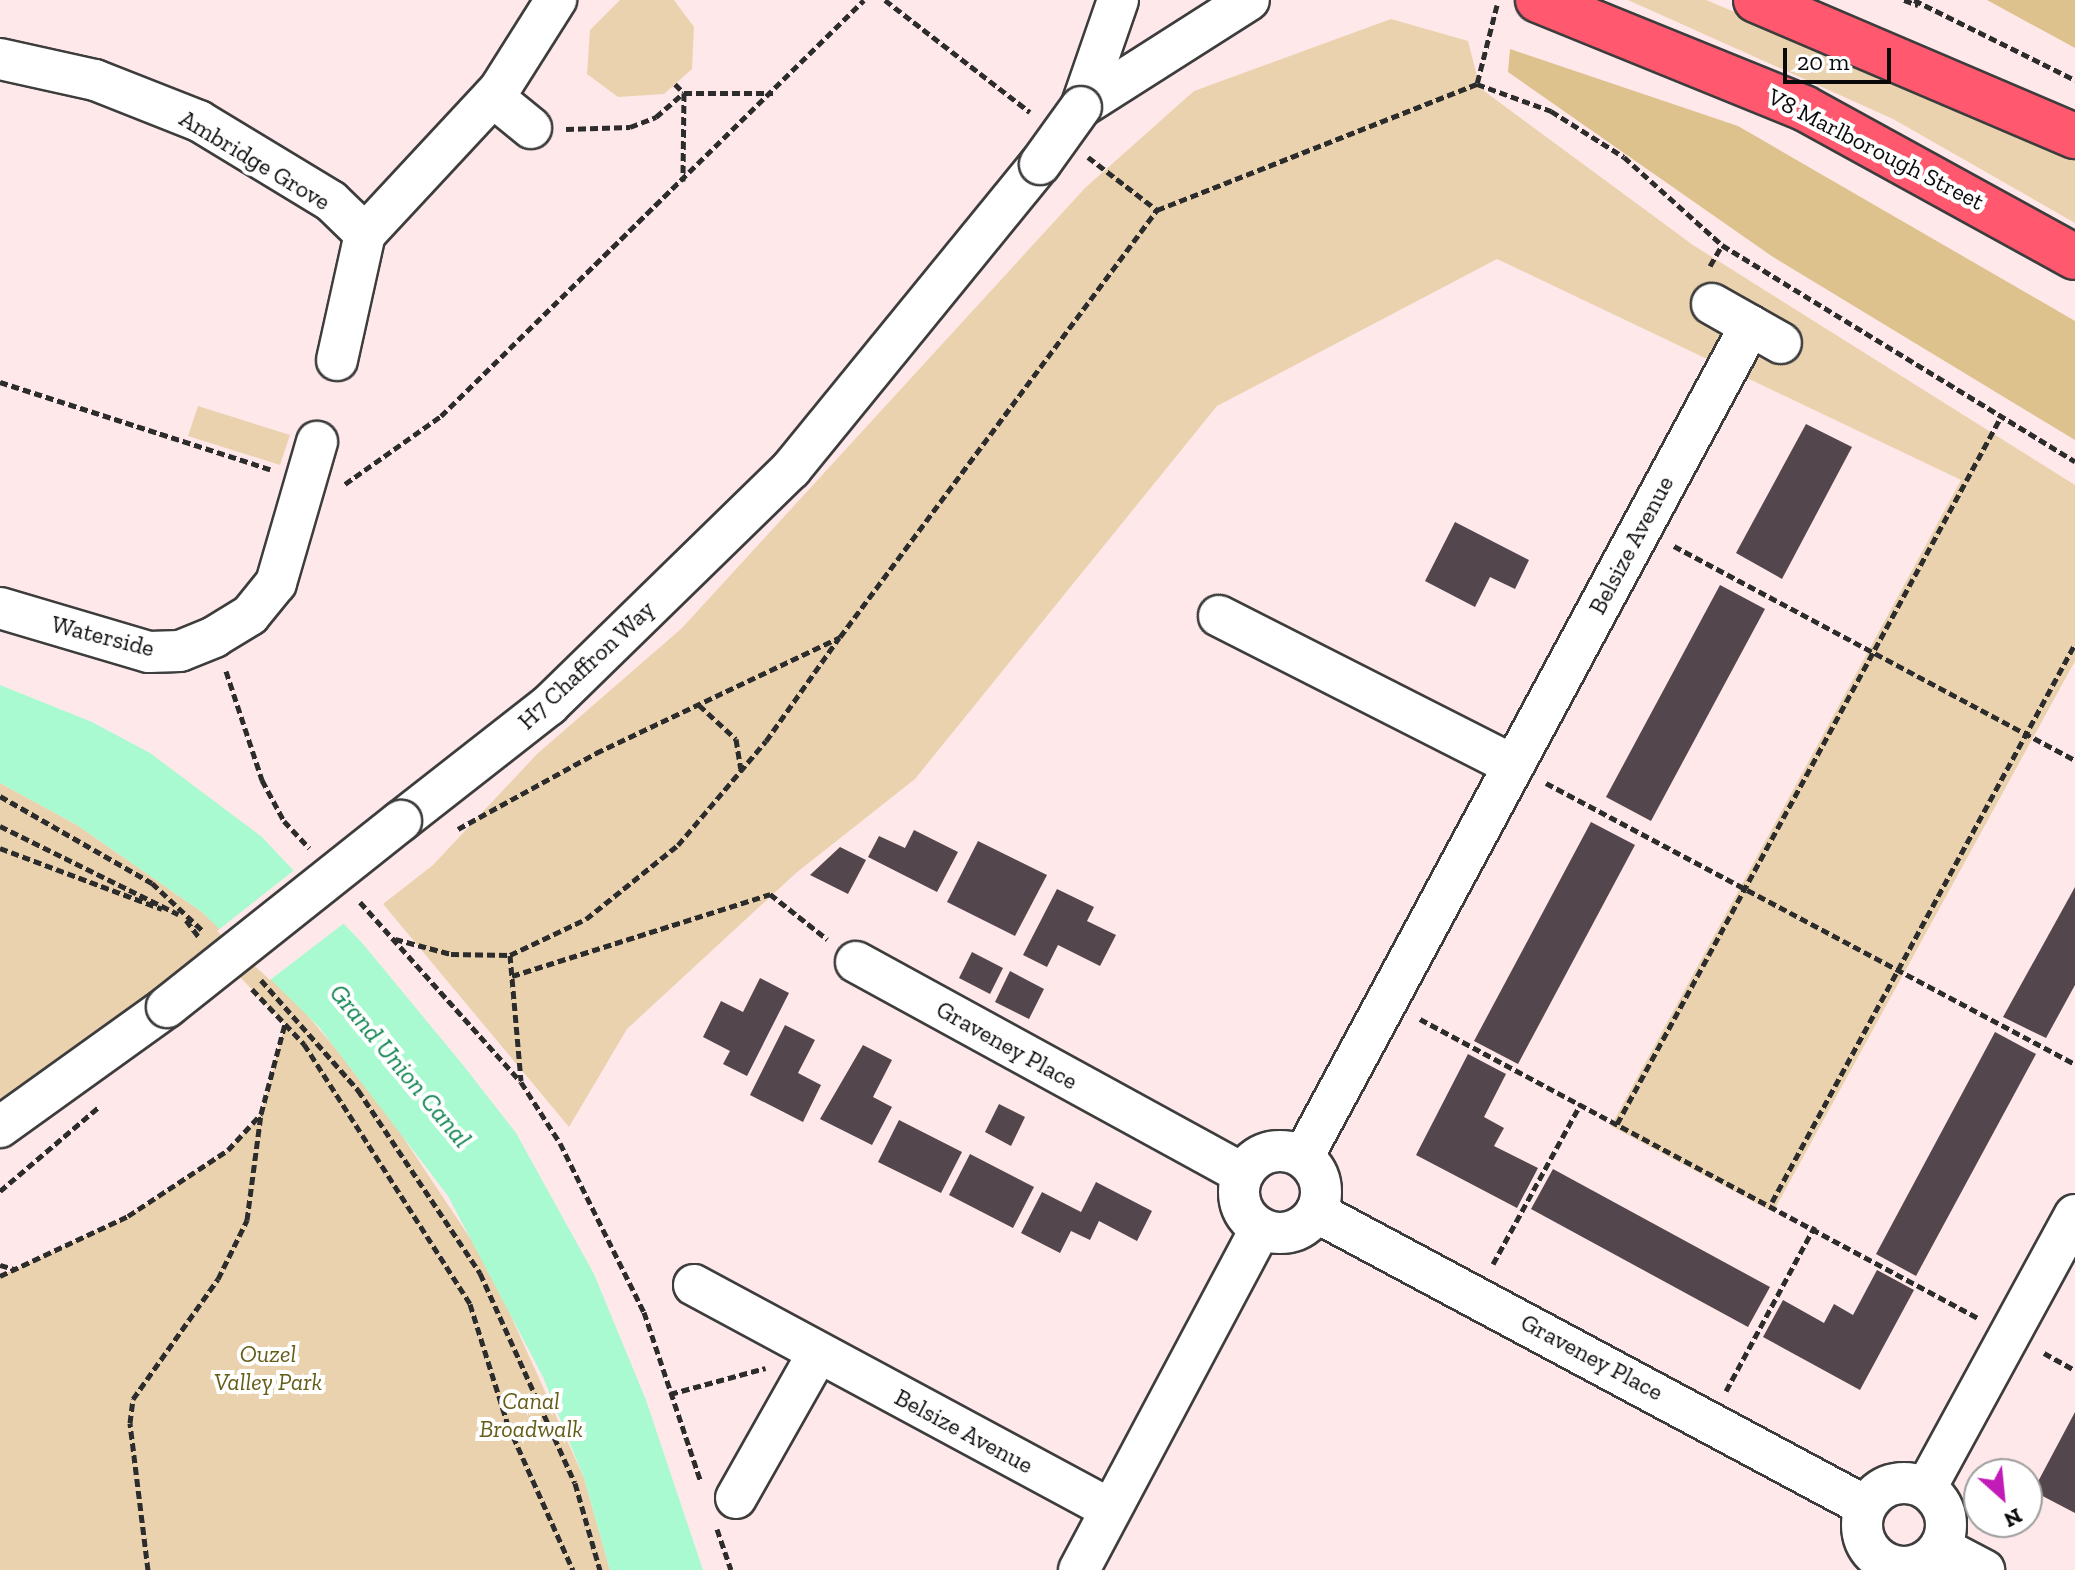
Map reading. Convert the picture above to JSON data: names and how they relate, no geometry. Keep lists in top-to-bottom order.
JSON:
{
  "streets": {
    "main road": ["V8 Marlborough Street"],
    "street": [
      "Ambridge Grove",
      "Belsize Avenue",
      "Waterside",
      "H7 Chaffron Way",
      "Graveney Place"
    ]
  },
  "crossings": [
    ["Belsize Avenue", "Graveney Place"]
  ],
  "water": ["Grand Union Canal"],
  "parks": ["Ouzel Valley Park", "Canal Broadwalk"],
  "scale_bar": "20 m",
  "north": "bottom right"
}
